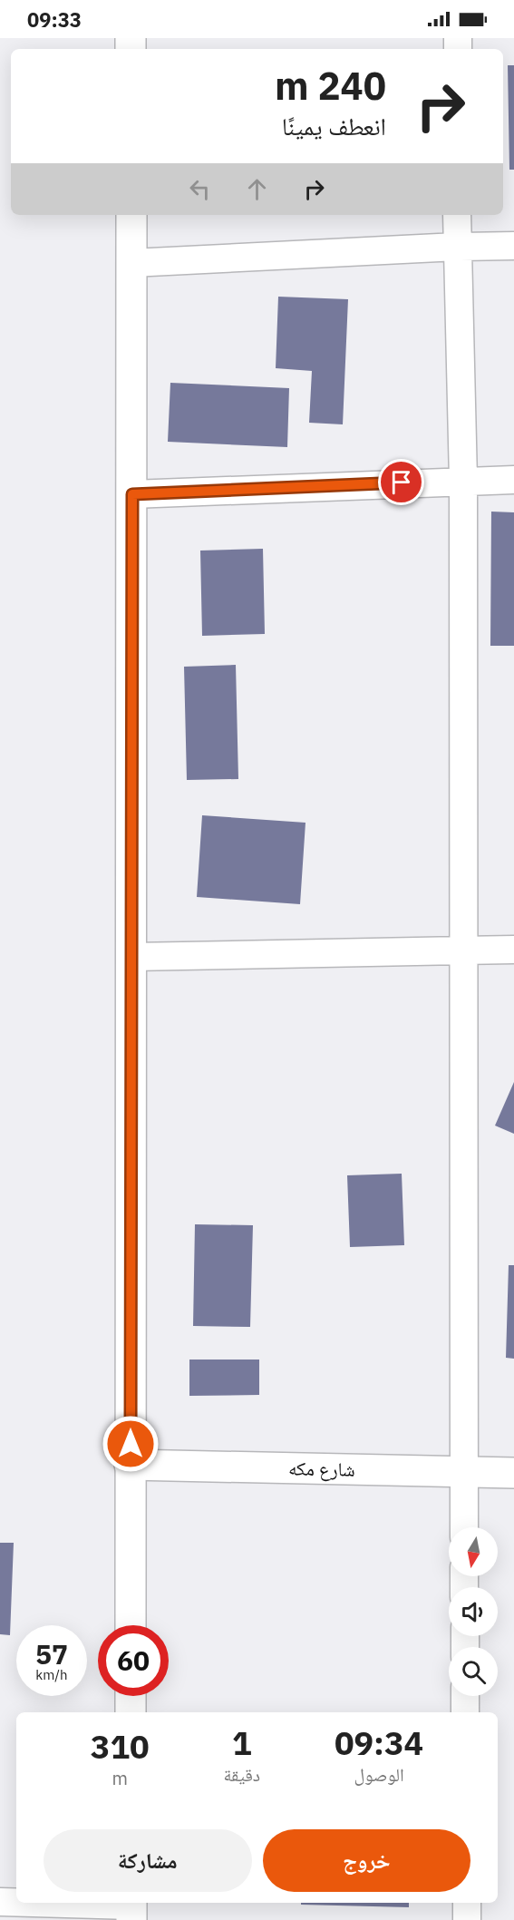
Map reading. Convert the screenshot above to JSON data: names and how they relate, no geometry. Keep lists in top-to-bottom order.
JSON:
{
  "streets": {
    "main road": ["شارع مكه"]
  },
  "north": "bottom",
  "page": {
    "status": "09:33",
    "turn": ["240 m", "انعطف يمينًا"],
    "speed": "57 km/h",
    "limit": "60",
    "eta": [
      "09:34",
      "الوصول",
      "1",
      "دقيقة",
      "310",
      "m"
    ],
    "buttons": ["خروج", "مشاركة"]
  }
}
